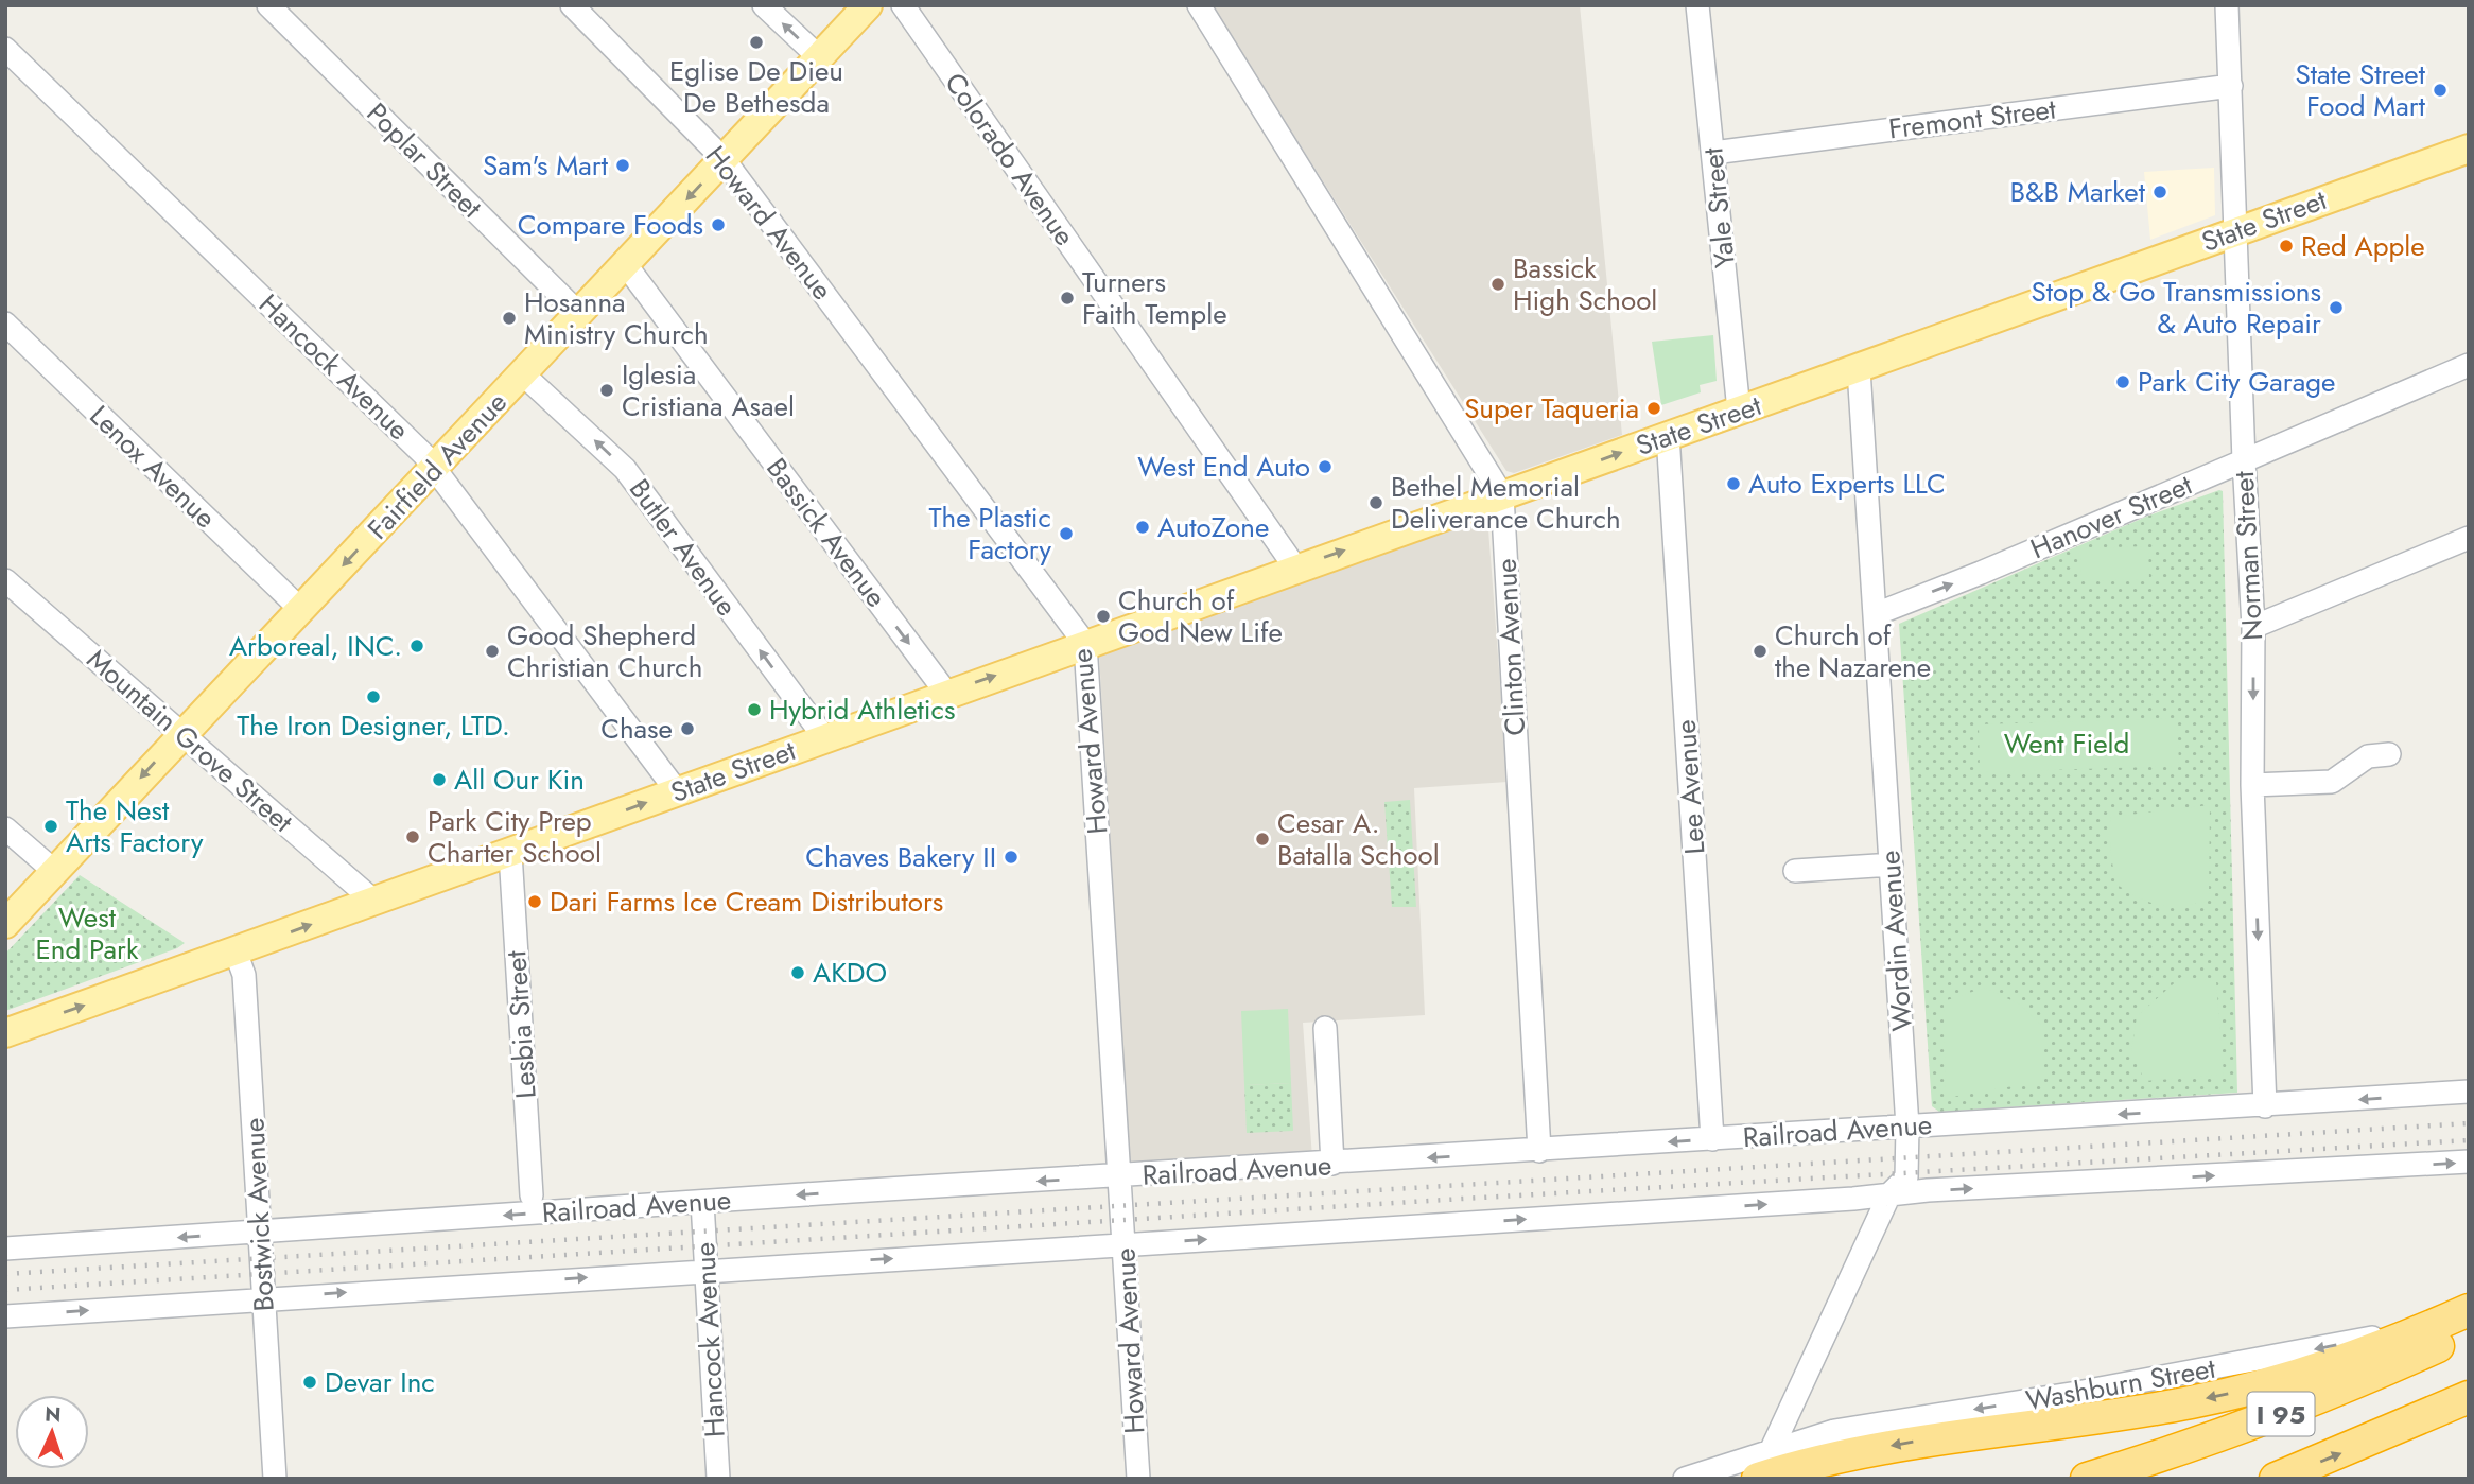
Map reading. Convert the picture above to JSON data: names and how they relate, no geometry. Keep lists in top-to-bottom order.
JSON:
{
  "streets": {
    "highway": ["I 95"],
    "main road": ["State Street", "Fairfield Avenue"],
    "street": [
      "Fremont Street",
      "Colorado Avenue",
      "Poplar Street",
      "Yale Street",
      "Howard Avenue",
      "Hancock Avenue",
      "Lenox Avenue",
      "Hanover Street",
      "Bassick Avenue",
      "Butler Avenue",
      "Norman Street",
      "Clinton Avenue",
      "Mountain Grove Street",
      "Lee Avenue",
      "Wordin Avenue",
      "Lesbia Street",
      "Railroad Avenue",
      "Bostwick Avenue",
      "Washburn Street"
    ]
  },
  "crossings": [
    ["Fremont Street", "Yale Street"],
    ["Fremont Street", "Norman Street"],
    ["Colorado Avenue", "State Street"],
    ["Poplar Street", "Fairfield Avenue"],
    ["Yale Street", "State Street"],
    ["State Street", "Howard Avenue"],
    ["State Street", "Hancock Avenue"],
    ["State Street", "Bassick Avenue"],
    ["State Street", "Butler Avenue"],
    ["State Street", "Norman Street"],
    ["State Street", "Clinton Avenue"],
    ["State Street", "Mountain Grove Street"],
    ["State Street", "Lee Avenue"],
    ["State Street", "Wordin Avenue"],
    ["State Street", "Lesbia Street"],
    ["State Street", "Bostwick Avenue"],
    ["Howard Avenue", "Fairfield Avenue"],
    ["Howard Avenue", "Railroad Avenue"],
    ["Hancock Avenue", "Fairfield Avenue"],
    ["Hancock Avenue", "Railroad Avenue"],
    ["Fairfield Avenue", "Lenox Avenue"],
    ["Fairfield Avenue", "Bassick Avenue"],
    ["Fairfield Avenue", "Butler Avenue"],
    ["Fairfield Avenue", "Mountain Grove Street"],
    ["Hanover Street", "Norman Street"],
    ["Hanover Street", "Wordin Avenue"],
    ["Norman Street", "Railroad Avenue"],
    ["Clinton Avenue", "Railroad Avenue"],
    ["Lee Avenue", "Railroad Avenue"],
    ["Wordin Avenue", "Railroad Avenue"],
    ["Wordin Avenue", "Washburn Street"],
    ["Railroad Avenue", "Bostwick Avenue"]
  ],
  "one_way": [
    "State Street",
    "Fairfield Avenue",
    "Hanover Street",
    "Bassick Avenue",
    "Butler Avenue",
    "Norman Street"
  ],
  "parks": ["Went Field", "West End Park"],
  "places": [
    "Eglise De Dieu De Bethesda",
    "State Street Food Mart",
    "Sam's Mart",
    "B&B Market",
    "Compare Foods",
    "Red Apple",
    "Bassick High School",
    "Turners Faith Temple",
    "Stop & Go Transmissions & Auto Repair",
    "Hosanna Ministry Church",
    "Park City Garage",
    "Iglesia Cristiana Asael",
    "Super Taqueria",
    "West End Auto",
    "Auto Experts LLC",
    "Bethel Memorial Deliverance Church",
    "AutoZone",
    "The Plastic Factory",
    "Church of God New Life",
    "Arboreal, INC.",
    "Good Shepherd Christian Church",
    "Church of the Nazarene",
    "The Iron Designer, LTD.",
    "Hybrid Athletics",
    "Chase",
    "All Our Kin",
    "The Nest Arts Factory",
    "Park City Prep Charter School",
    "Cesar A. Batalla School",
    "Chaves Bakery II",
    "Dari Farms Ice Cream Distributors",
    "AKDO",
    "Devar Inc"
  ],
  "north": "top"
}
